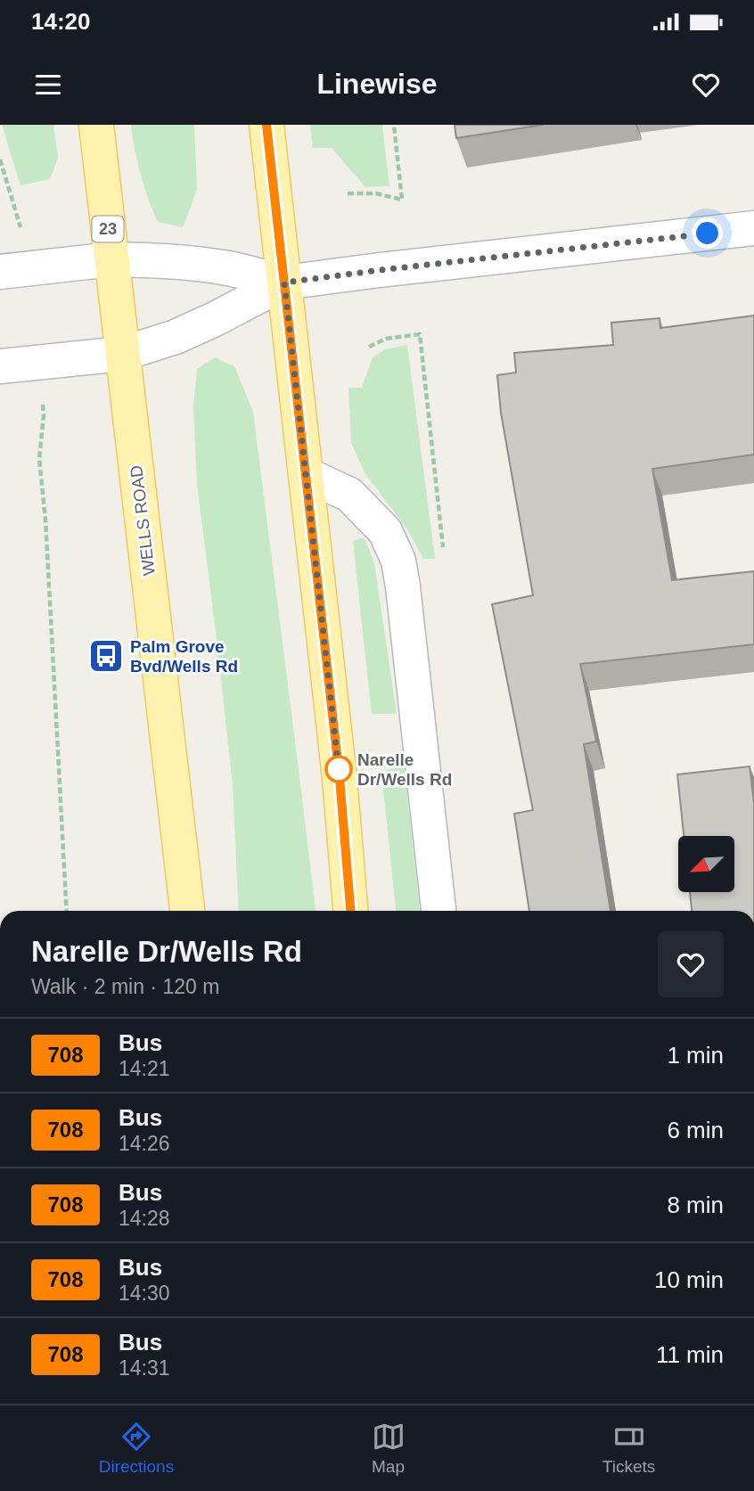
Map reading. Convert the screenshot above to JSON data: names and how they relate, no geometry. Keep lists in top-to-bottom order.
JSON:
{
  "streets": {
    "main road": ["23", "WELLS ROAD"]
  },
  "places": {
    "bus stop": ["Palm Grove Bvd/Wells Rd"],
    "other": ["Narelle Dr/Wells Rd"]
  },
  "lines": ["bus line 708"],
  "north": "bottom left",
  "page": {
    "status": "14:20",
    "header": "Linewise",
    "heading": ["Narelle Dr/Wells Rd", "Walk · 2 min · 120 m"],
    "list": [
      {
        "mark": "708",
        "name": "Bus",
        "note": "14:21",
        "value": "1 min"
      },
      {
        "mark": "708",
        "name": "Bus",
        "note": "14:26",
        "value": "6 min"
      },
      {
        "mark": "708",
        "name": "Bus",
        "note": "14:28",
        "value": "8 min"
      },
      {
        "mark": "708",
        "name": "Bus",
        "note": "14:30",
        "value": "10 min"
      },
      {
        "mark": "708",
        "name": "Bus",
        "note": "14:31",
        "value": "11 min"
      }
    ],
    "tabs": ["Directions", "Map", "Tickets"]
  }
}
